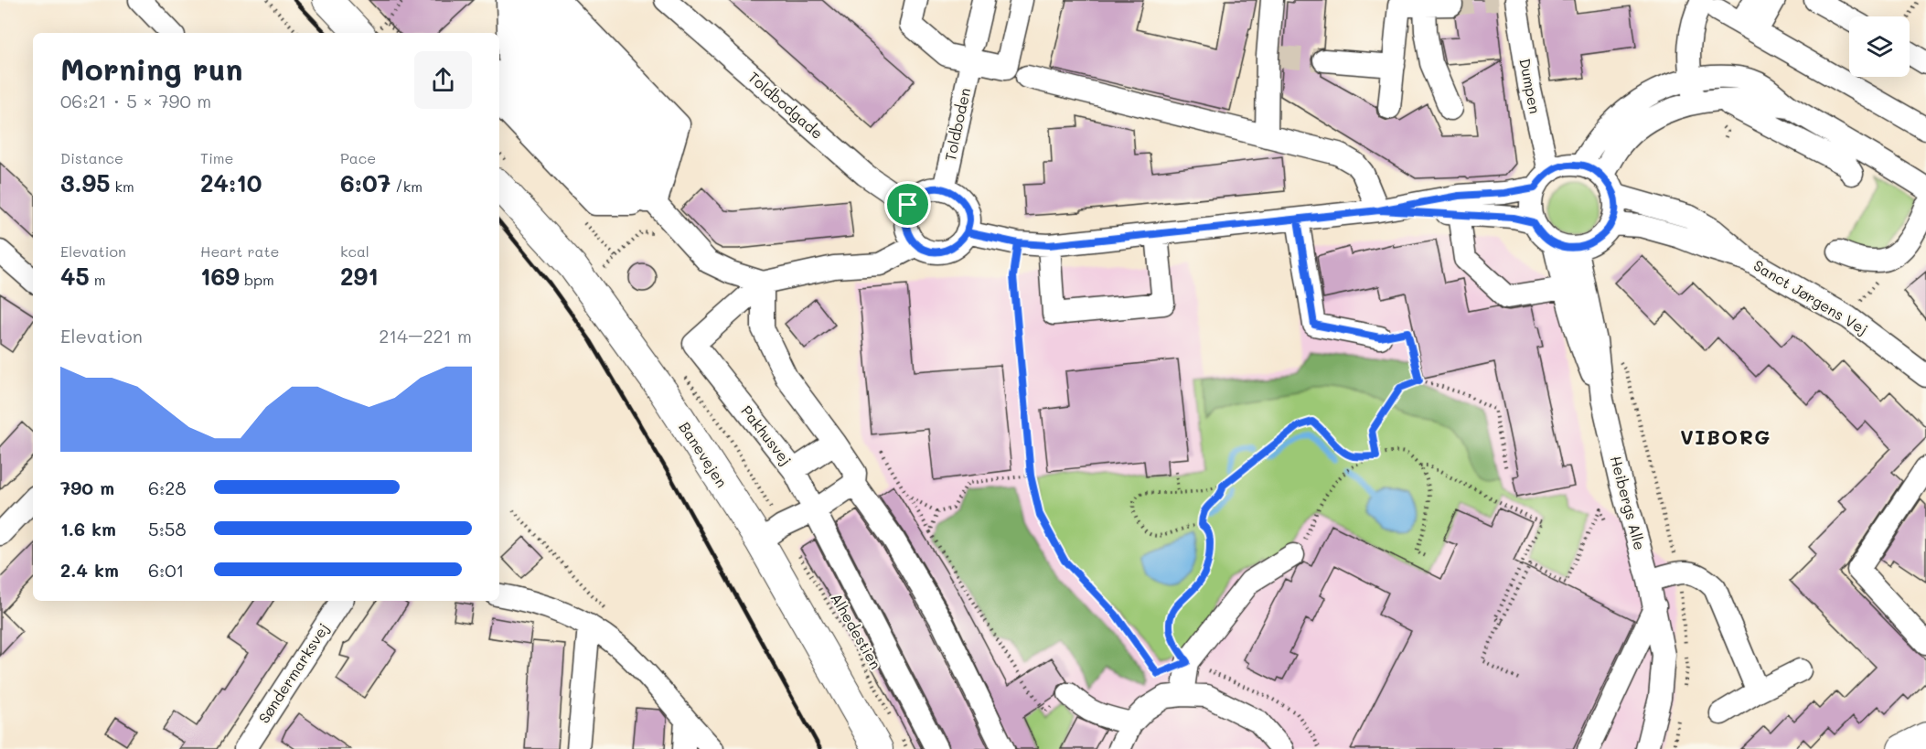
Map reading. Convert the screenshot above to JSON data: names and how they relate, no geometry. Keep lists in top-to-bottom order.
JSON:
{
  "streets": {
    "main road": ["Banevejen"],
    "street": [
      "Dumpen",
      "Toldbodgade",
      "Toldboden",
      "Sanct Jørgens Vej",
      "Pakhusvej",
      "Heibergs Alle",
      "Søndermarksvej"
    ],
    "path": ["Alhedestien"]
  },
  "crossings": [
    ["Dumpen", "Sanct Jørgens Vej"],
    ["Dumpen", "Heibergs Alle"],
    ["Toldbodgade", "Toldboden"],
    ["Toldbodgade", "Pakhusvej"],
    ["Toldboden", "Pakhusvej"],
    ["Sanct Jørgens Vej", "Heibergs Alle"],
    ["Banevejen", "Alhedestien"]
  ],
  "districts": ["VIBORG"],
  "page": {
    "heading": ["Morning run", "06:21 · 5 × 790 m"],
    "stats": [
      ["Distance", "3.95 km"],
      ["Time", "24:10"],
      ["Pace", "6:07 /km"],
      ["Elevation", "45 m"],
      ["Heart rate", "169 bpm"],
      ["kcal", "291"]
    ],
    "chart": ["Elevation", "214–221 m"],
    "list": [
      {
        "name": "790 m",
        "note": "6:28"
      },
      {
        "name": "1.6 km",
        "note": "5:58"
      },
      {
        "name": "2.4 km",
        "note": "6:01"
      }
    ]
  }
}
